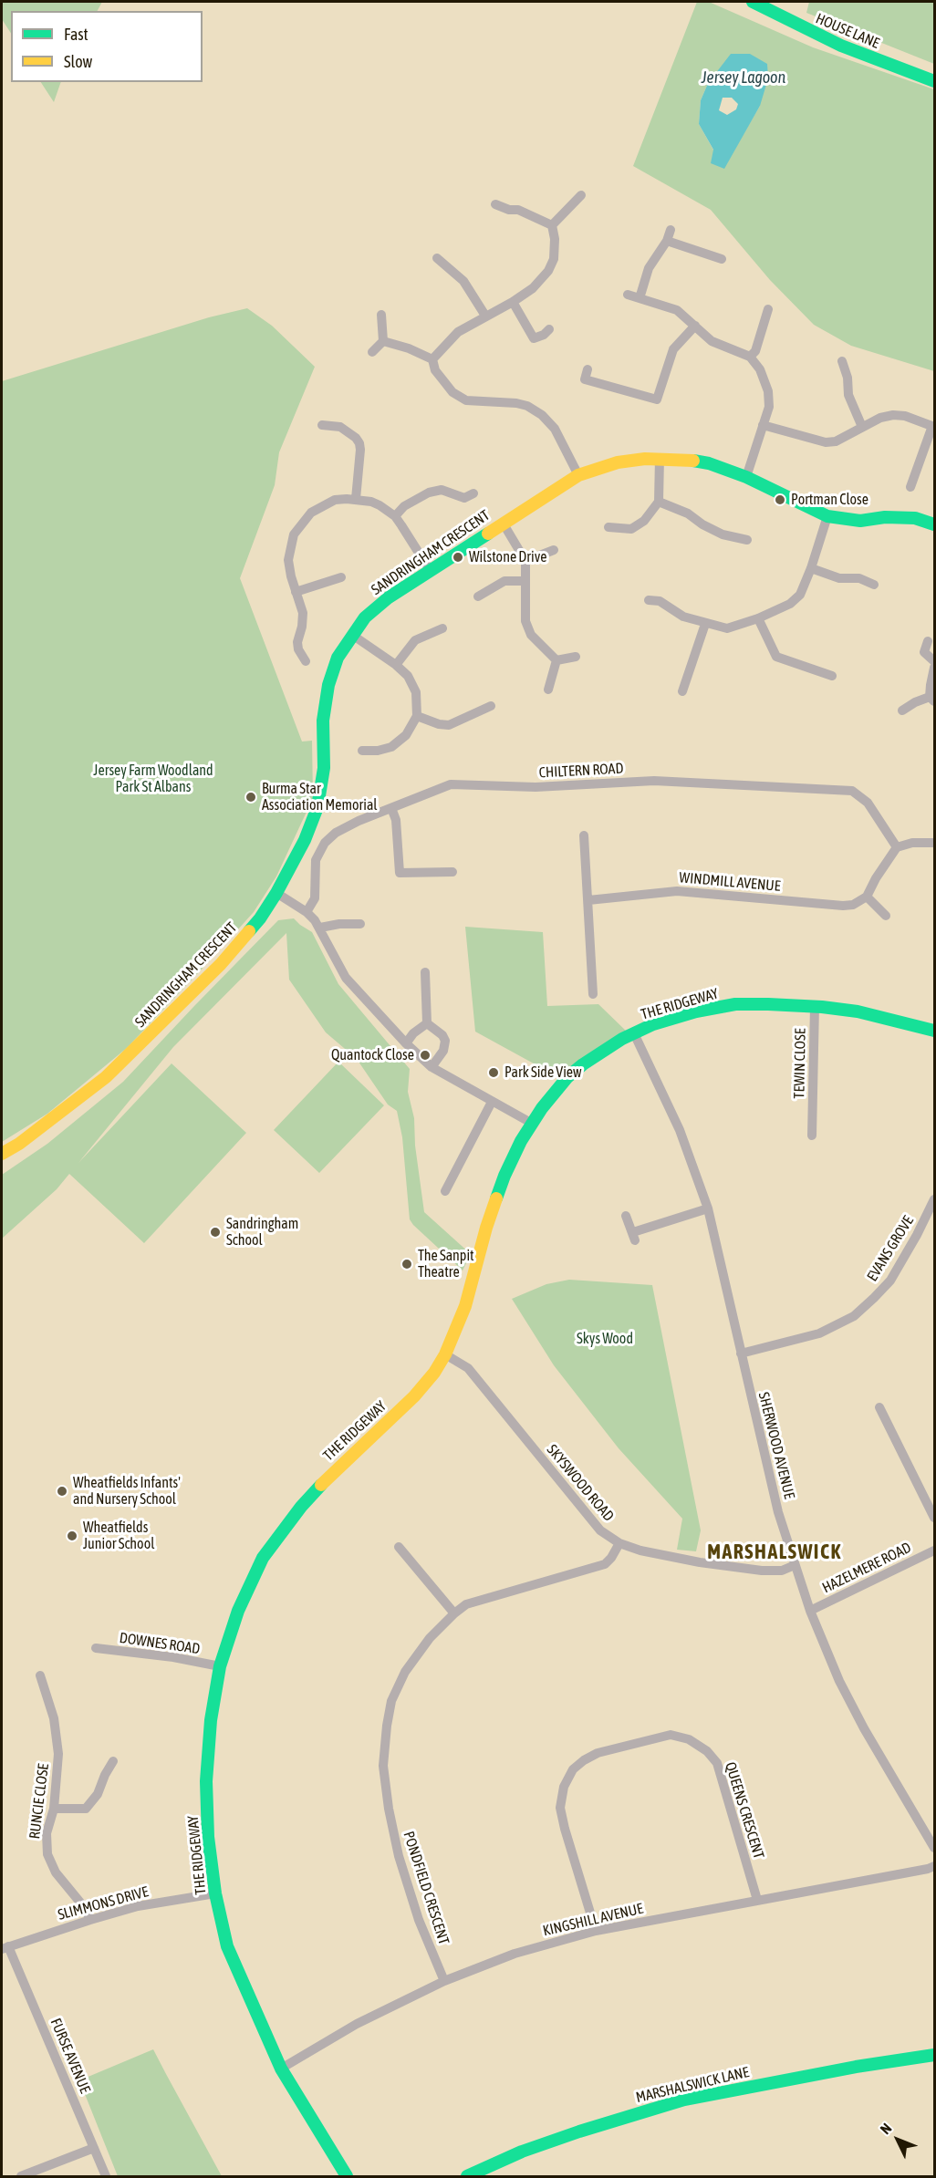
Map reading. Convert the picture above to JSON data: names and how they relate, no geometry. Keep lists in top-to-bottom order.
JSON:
{
  "streets": {
    "street": [
      "HOUSE LANE",
      "SANDRINGHAM CRESCENT",
      "CHILTERN ROAD",
      "WINDMILL AVENUE",
      "THE RIDGEWAY",
      "TEWIN CLOSE",
      "EVANS GROVE",
      "SHERWOOD AVENUE",
      "SKYSWOOD ROAD",
      "HAZELMERE ROAD",
      "DOWNES ROAD",
      "RUNCIE CLOSE",
      "QUEENS CRESCENT",
      "PONDFIELD CRESCENT",
      "SLIMMONS DRIVE",
      "KINGSHILL AVENUE",
      "FURSE AVENUE",
      "MARSHALSWICK LANE"
    ]
  },
  "crossings": [
    ["THE RIDGEWAY", "TEWIN CLOSE"],
    ["THE RIDGEWAY", "SHERWOOD AVENUE"],
    ["THE RIDGEWAY", "SKYSWOOD ROAD"],
    ["THE RIDGEWAY", "DOWNES ROAD"],
    ["THE RIDGEWAY", "SLIMMONS DRIVE"],
    ["THE RIDGEWAY", "KINGSHILL AVENUE"],
    ["EVANS GROVE", "SHERWOOD AVENUE"],
    ["SHERWOOD AVENUE", "SKYSWOOD ROAD"],
    ["SHERWOOD AVENUE", "HAZELMERE ROAD"],
    ["SKYSWOOD ROAD", "PONDFIELD CRESCENT"],
    ["RUNCIE CLOSE", "SLIMMONS DRIVE"],
    ["QUEENS CRESCENT", "KINGSHILL AVENUE"],
    ["PONDFIELD CRESCENT", "KINGSHILL AVENUE"],
    ["SLIMMONS DRIVE", "FURSE AVENUE"]
  ],
  "districts": ["MARSHALSWICK"],
  "water": ["Jersey Lagoon"],
  "parks": ["Jersey Farm Woodland Park St Albans", "Skys Wood"],
  "places": [
    "Portman Close",
    "Wilstone Drive",
    "Burma Star Association Memorial",
    "Quantock Close",
    "Park Side View",
    "Sandringham School",
    "The Sanpit Theatre",
    "Wheatfields Infants' and Nursery School",
    "Wheatfields Junior School"
  ],
  "legend": ["Fast", "Slow"],
  "north": "top left"
}
